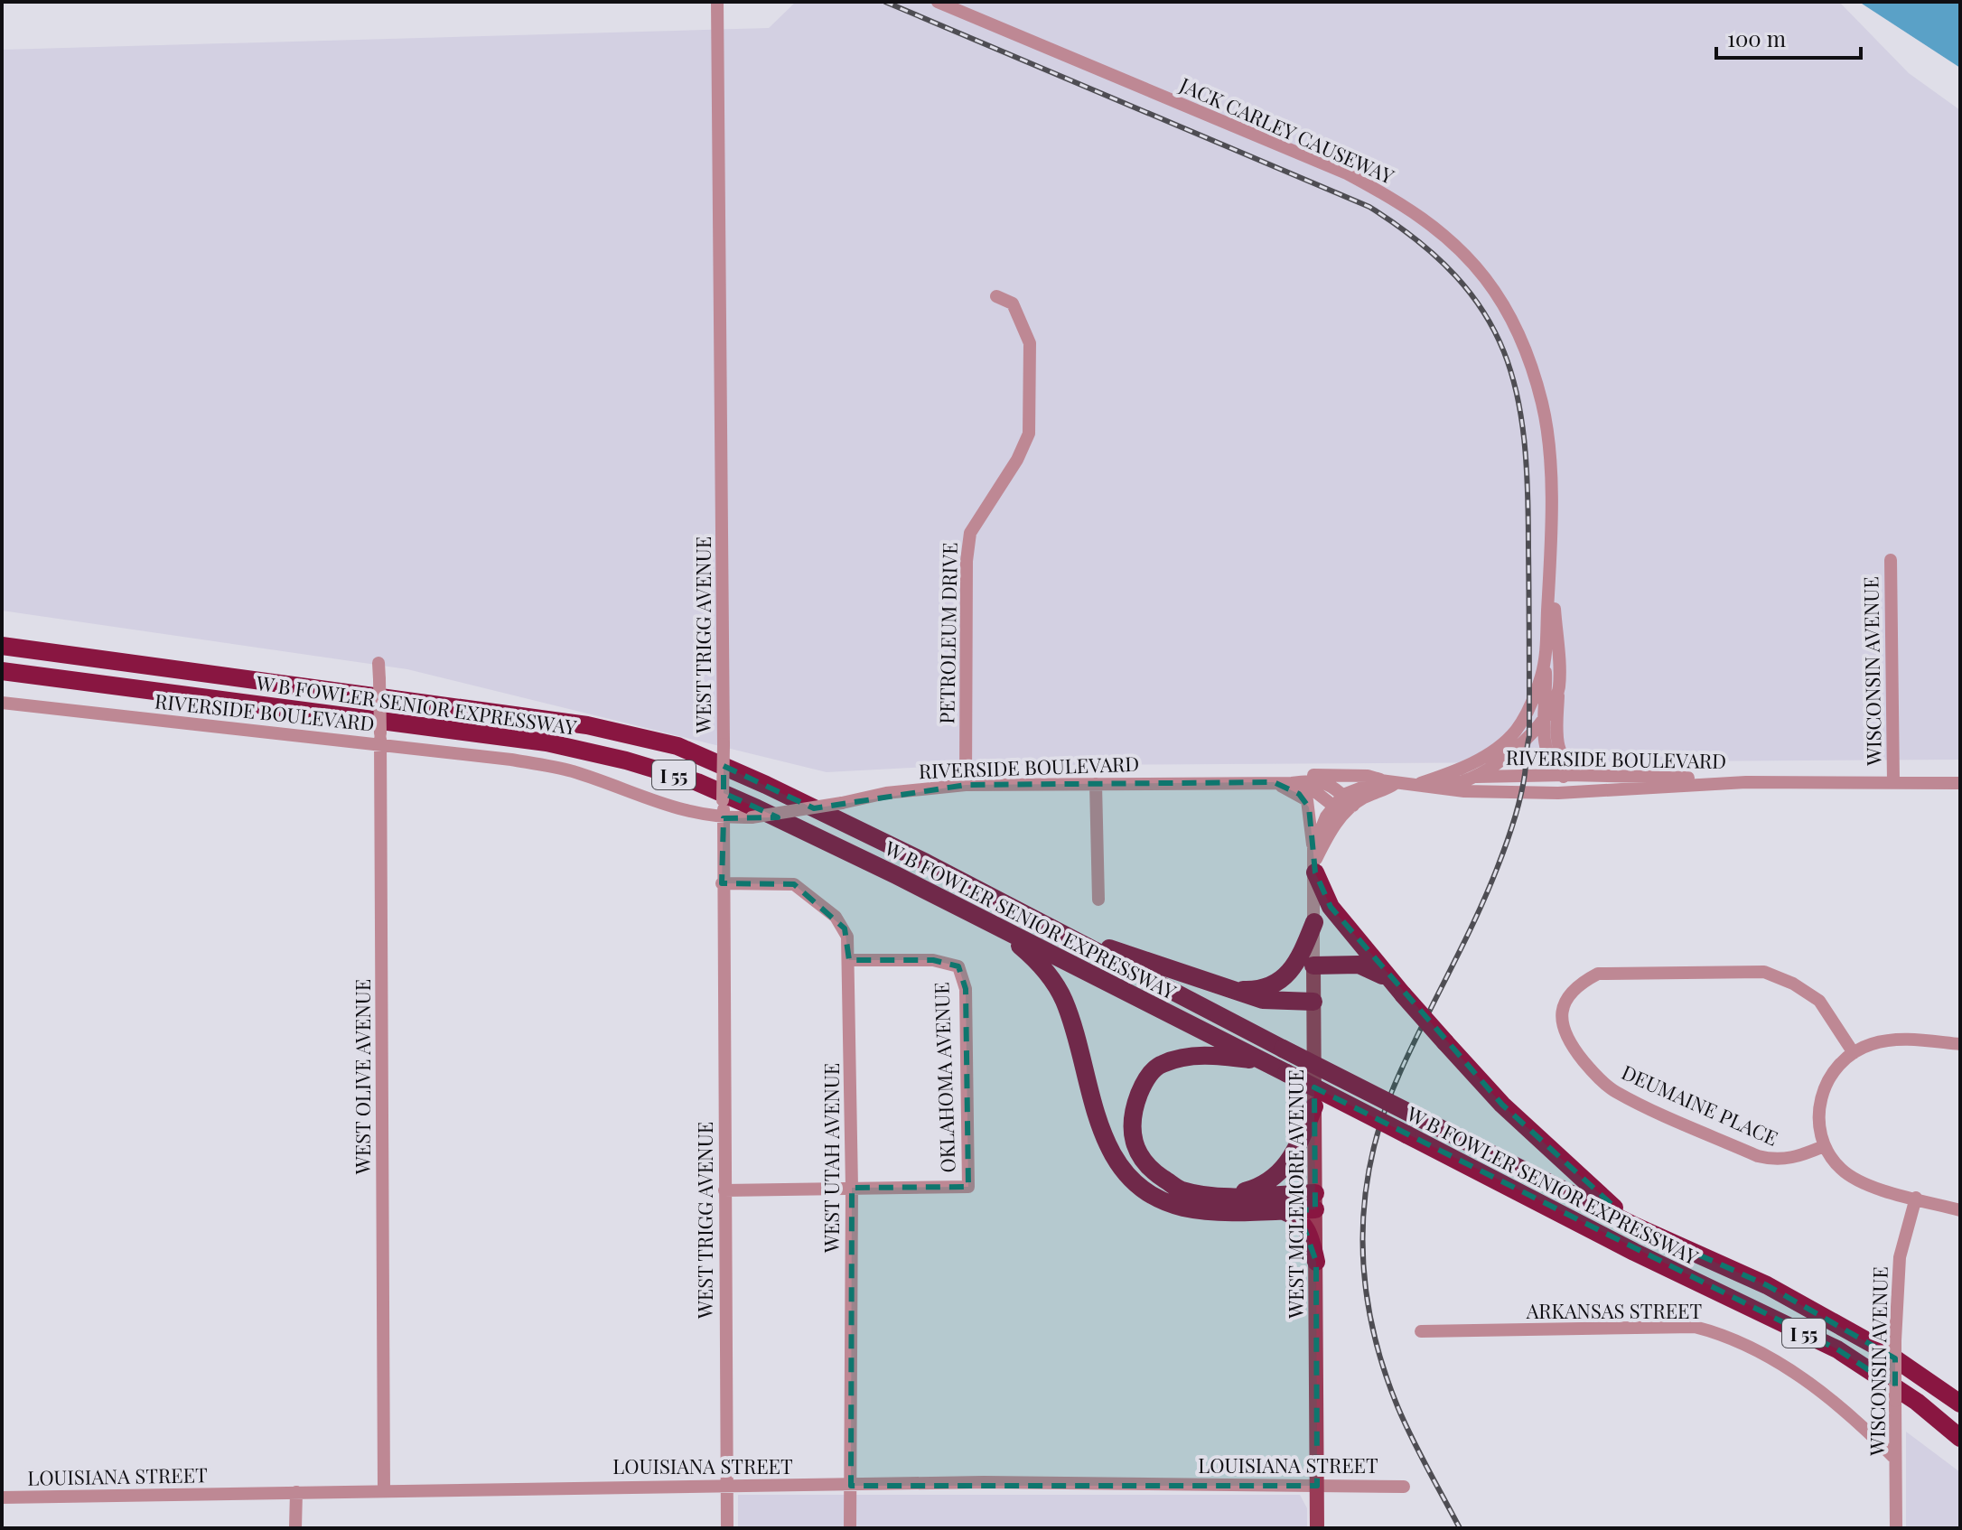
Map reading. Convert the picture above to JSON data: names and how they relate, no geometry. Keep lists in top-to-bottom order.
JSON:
{
  "streets": {
    "highway": ["W B FOWLER SENIOR EXPRESSWAY", "I 55"],
    "main road": ["WEST MCLEMORE AVENUE"],
    "street": [
      "JACK CARLEY CAUSEWAY",
      "PETROLEUM DRIVE",
      "WEST TRIGG AVENUE",
      "WISCONSIN AVENUE",
      "RIVERSIDE BOULEVARD",
      "WEST OLIVE AVENUE",
      "OKLAHOMA AVENUE",
      "DEUMAINE PLACE",
      "WEST UTAH AVENUE",
      "ARKANSAS STREET",
      "LOUISIANA STREET"
    ]
  },
  "crossings": [
    ["JACK CARLEY CAUSEWAY", "RIVERSIDE BOULEVARD"],
    ["PETROLEUM DRIVE", "RIVERSIDE BOULEVARD"],
    ["WEST TRIGG AVENUE", "RIVERSIDE BOULEVARD"],
    ["WEST TRIGG AVENUE", "WEST UTAH AVENUE"],
    ["WEST TRIGG AVENUE", "LOUISIANA STREET"],
    ["WISCONSIN AVENUE", "RIVERSIDE BOULEVARD"],
    ["WISCONSIN AVENUE", "ARKANSAS STREET"],
    ["RIVERSIDE BOULEVARD", "WEST OLIVE AVENUE"],
    ["RIVERSIDE BOULEVARD", "WEST MCLEMORE AVENUE"],
    ["WEST OLIVE AVENUE", "LOUISIANA STREET"],
    ["OKLAHOMA AVENUE", "WEST UTAH AVENUE"],
    ["WEST UTAH AVENUE", "LOUISIANA STREET"],
    ["WEST MCLEMORE AVENUE", "LOUISIANA STREET"]
  ],
  "scale_bar": "100 m"
}
